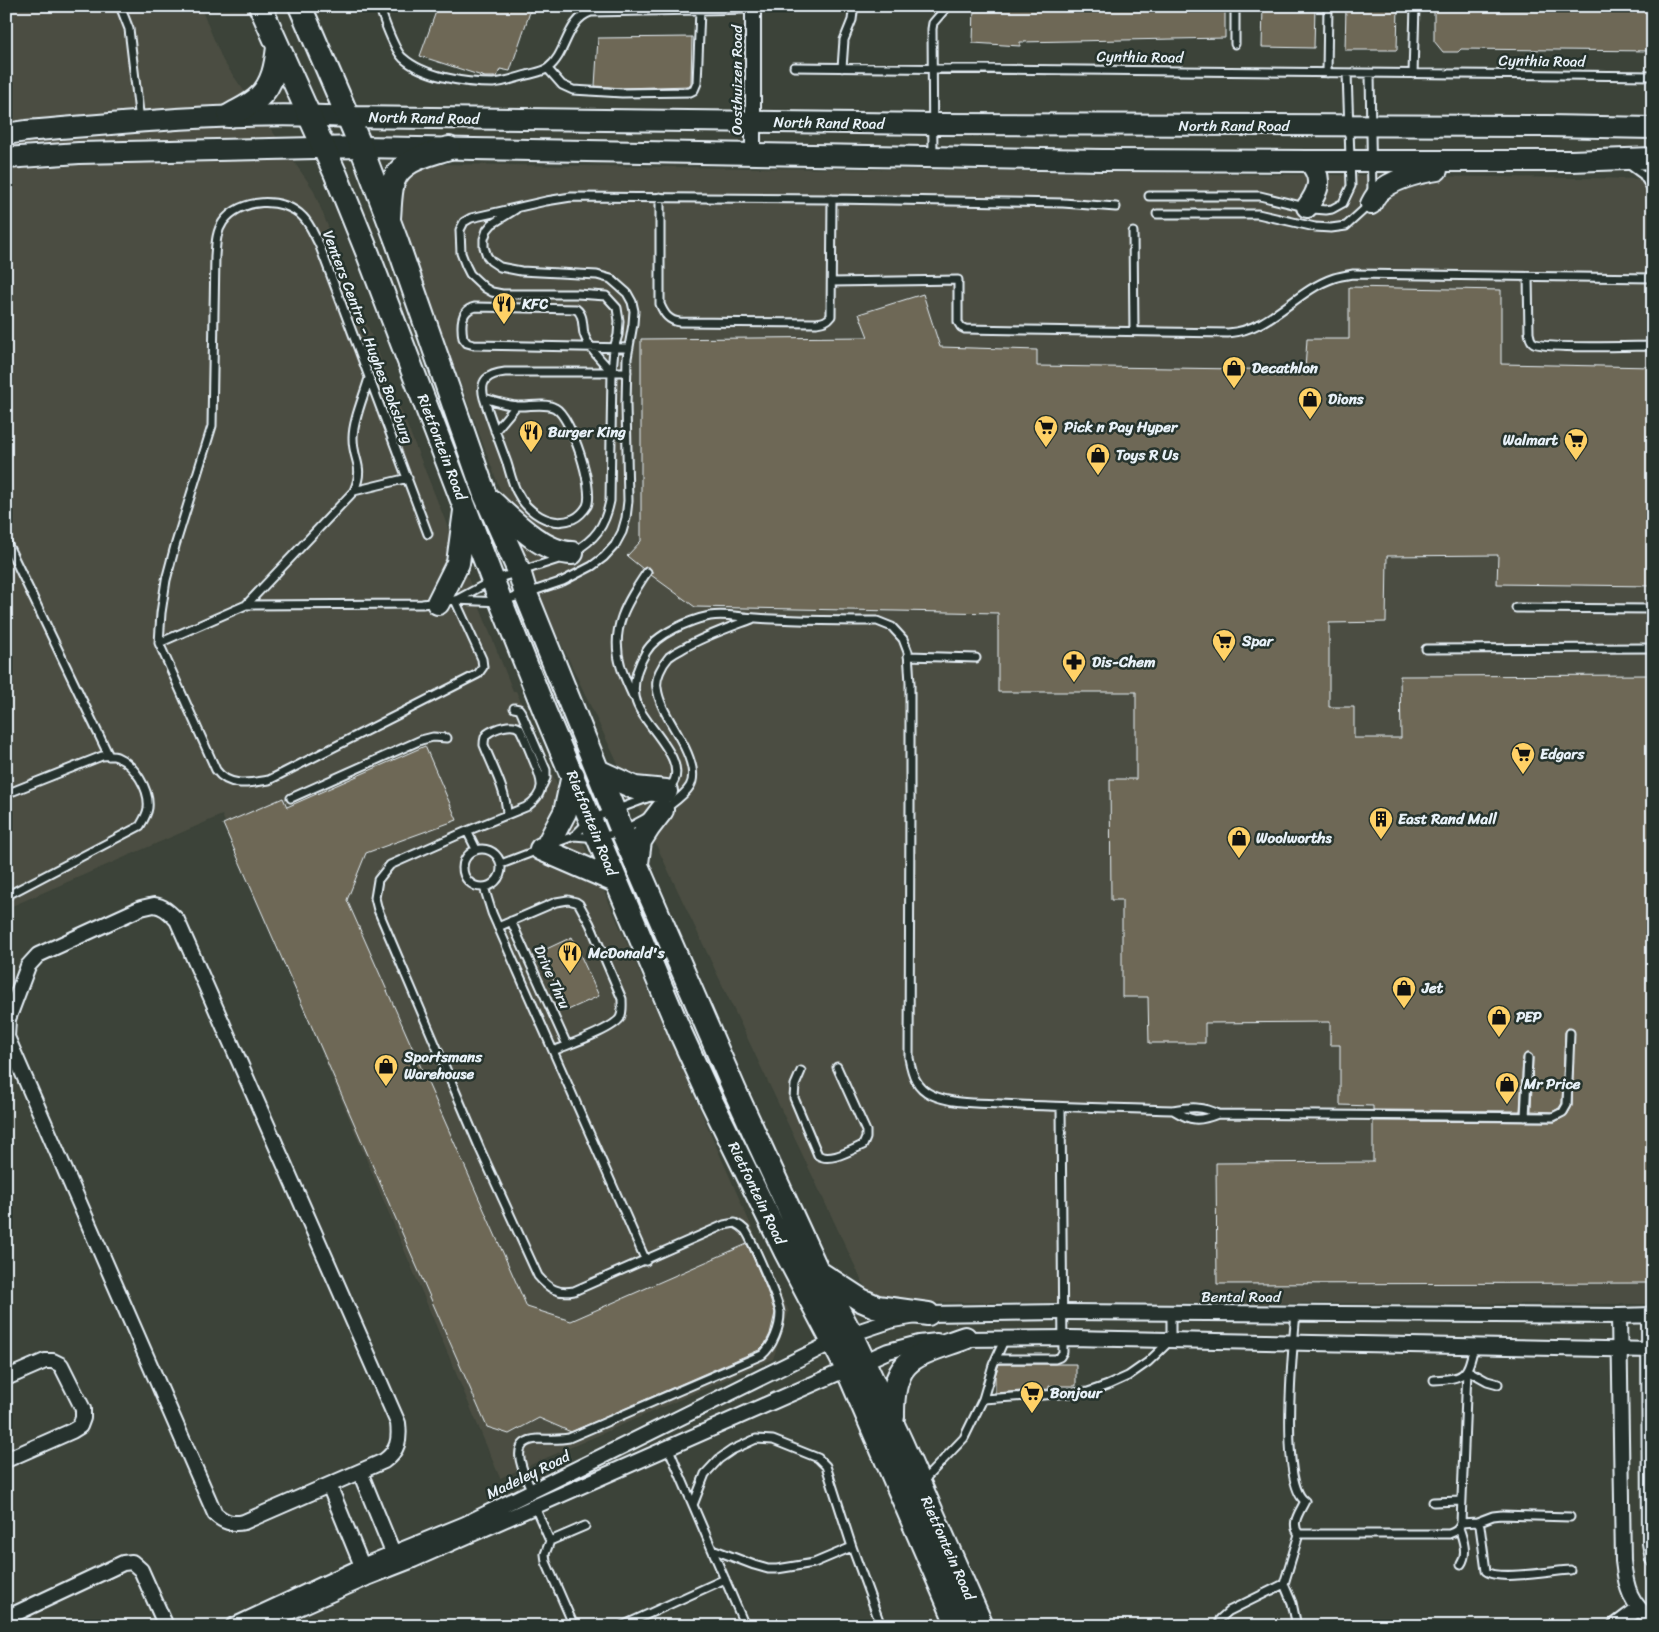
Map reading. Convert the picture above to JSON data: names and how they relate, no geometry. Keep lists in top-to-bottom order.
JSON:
{
  "streets": {
    "main road": ["North Rand Road", "Rietfontein Road"],
    "street": ["Oosthuizen Road", "Bental Road", "Madeley Road"],
    "lane": ["Cynthia Road", "Venters Centre - Hughes Boksburg", "Drive Thru"]
  },
  "crossings": [
    ["Oosthuizen Road", "North Rand Road"],
    ["North Rand Road", "Rietfontein Road"],
    ["Rietfontein Road", "Bental Road"],
    ["Rietfontein Road", "Madeley Road"],
    ["Bental Road", "Madeley Road"]
  ],
  "places": {
    "restaurant": ["KFC", "Burger King", "McDonald's"],
    "shop": [
      "Decathlon",
      "Dions",
      "Toys R Us",
      "Woolworths",
      "Jet",
      "PEP",
      "Sportsmans Warehouse",
      "Mr Price"
    ],
    "supermarket": [
      "Pick n Pay Hyper",
      "Walmart",
      "Spar",
      "Edgars",
      "Bonjour"
    ],
    "pharmacy": ["Dis-Chem"],
    "building": ["East Rand Mall"]
  }
}
